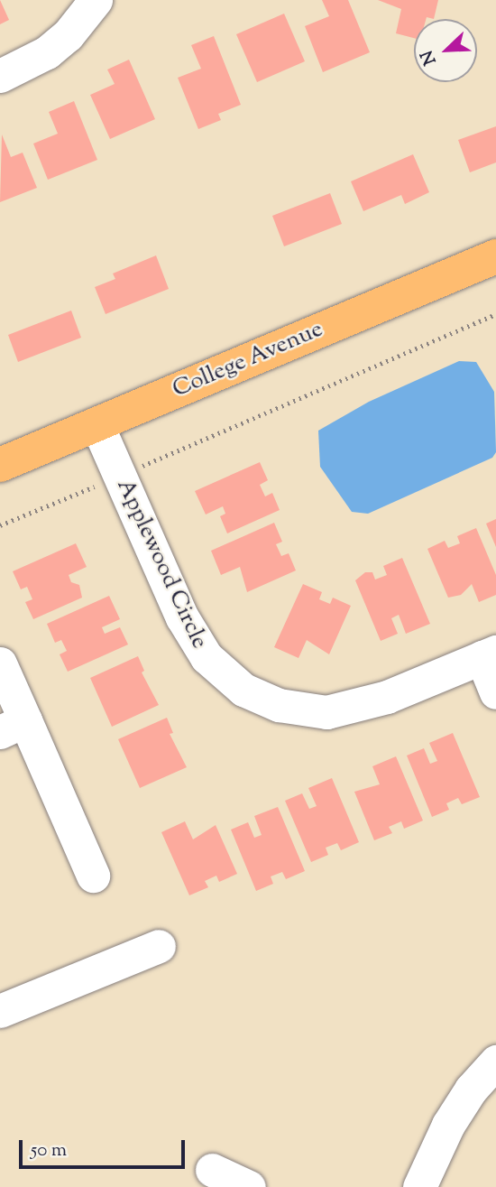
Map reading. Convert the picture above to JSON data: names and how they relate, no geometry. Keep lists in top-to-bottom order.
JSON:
{
  "streets": {
    "main road": ["College Avenue"],
    "street": ["Applewood Circle"]
  },
  "crossings": [
    ["College Avenue", "Applewood Circle"]
  ],
  "scale_bar": "50 m",
  "north": "bottom left"
}
